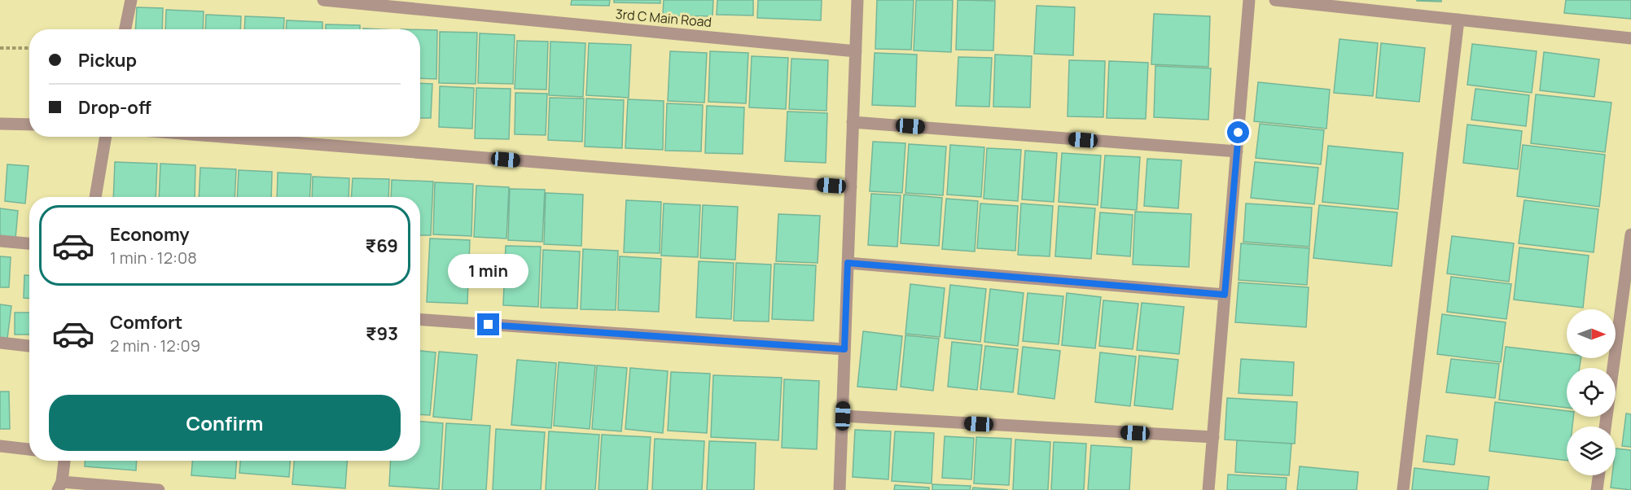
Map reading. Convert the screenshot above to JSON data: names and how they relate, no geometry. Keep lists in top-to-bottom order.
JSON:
{
  "streets": {
    "street": ["3rd C Main Road"]
  },
  "north": "right",
  "page": {
    "banner": ["Pickup", "Drop-off"],
    "list": [
      {
        "name": "Economy",
        "note": "1 min · 12:08",
        "value": "₹69"
      },
      {
        "name": "Comfort",
        "note": "2 min · 12:09",
        "value": "₹93"
      }
    ],
    "bubble": "1 min",
    "buttons": "Confirm"
  }
}
